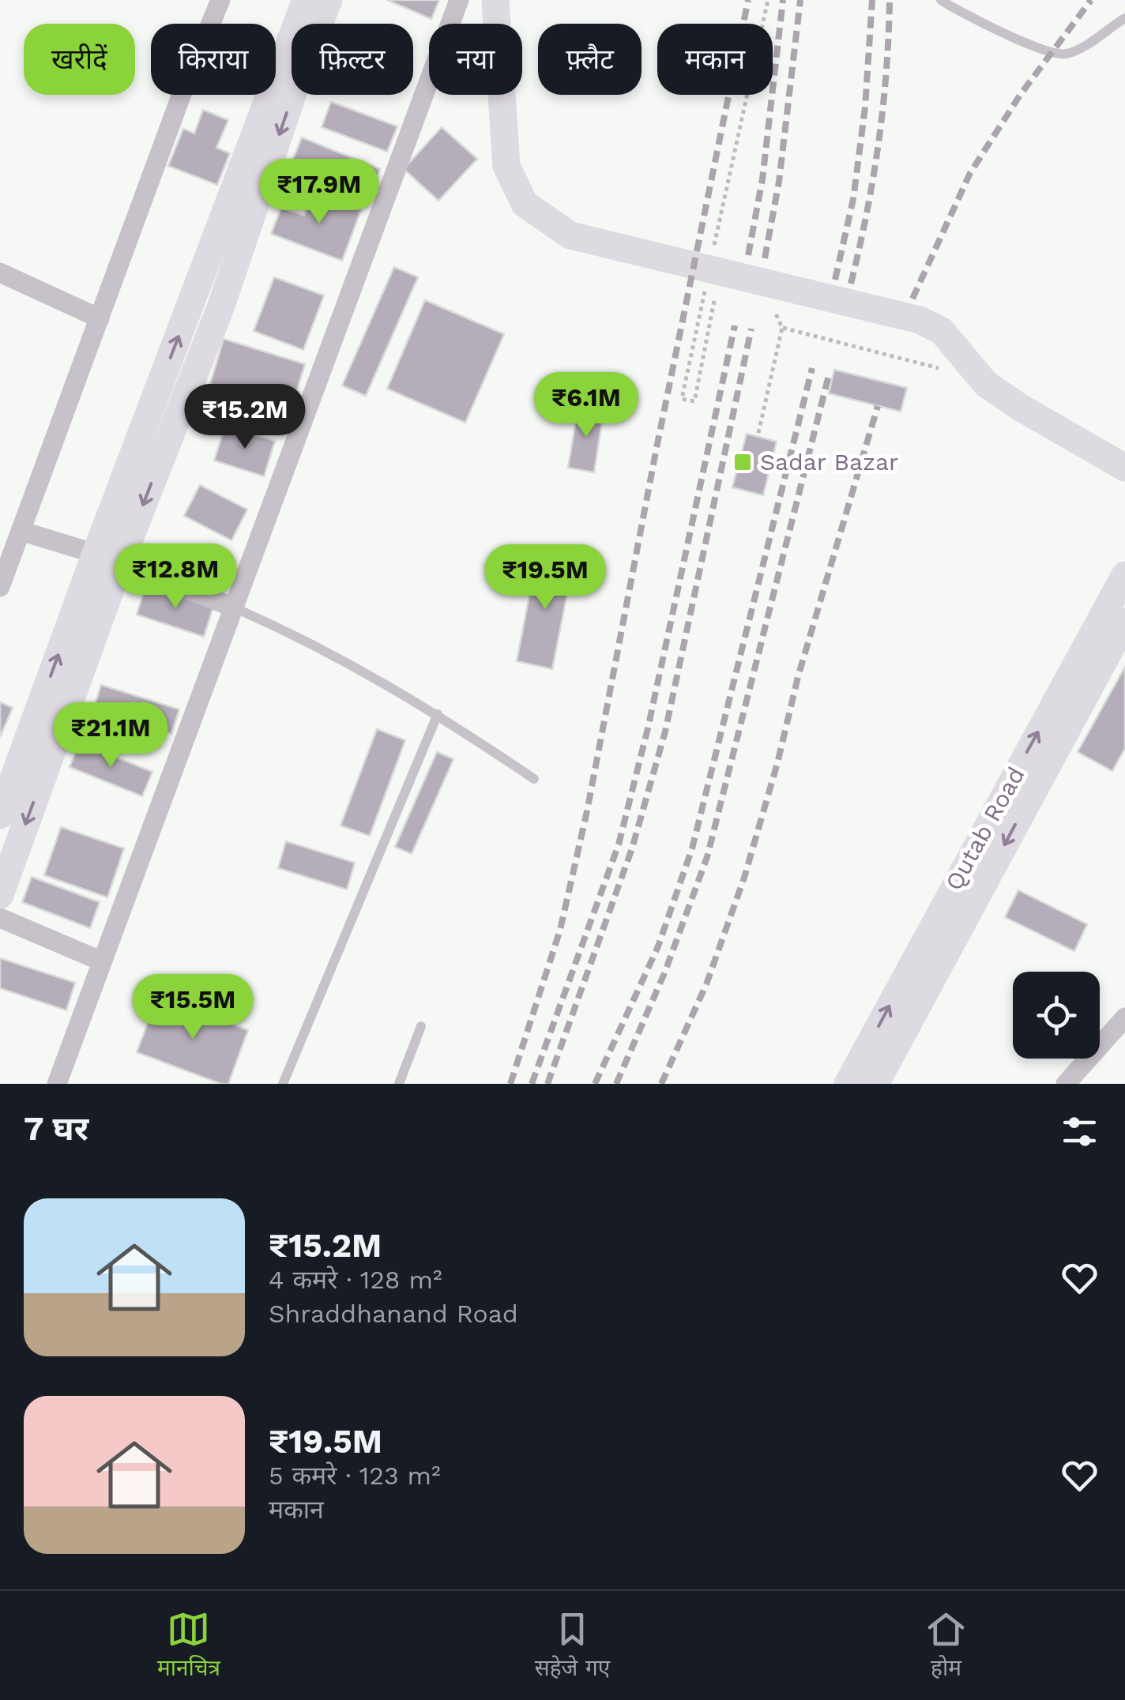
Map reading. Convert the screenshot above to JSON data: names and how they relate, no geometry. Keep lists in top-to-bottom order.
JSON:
{
  "streets": {
    "street": ["Qutab Road"]
  },
  "places": {
    "transit": ["Sadar Bazar"]
  },
  "page": {
    "chip": [
      "खरीदें",
      "किराया",
      "फ़िल्टर",
      "नया",
      "फ़्लैट",
      "मकान"
    ],
    "price": [
      "₹17.9M",
      "₹6.1M",
      "₹15.2M",
      "₹12.8M",
      "₹19.5M",
      "₹21.1M",
      "₹15.5M"
    ],
    "heading": "7 घर",
    "list": [
      {
        "name": "₹15.2M",
        "note": "4 कमरे · 128 m² · Shraddhanand Road"
      },
      {
        "name": "₹19.5M",
        "note": "5 कमरे · 123 m² · मकान"
      }
    ],
    "tabs": ["मानचित्र", "सहेजे गए", "होम"]
  }
}
